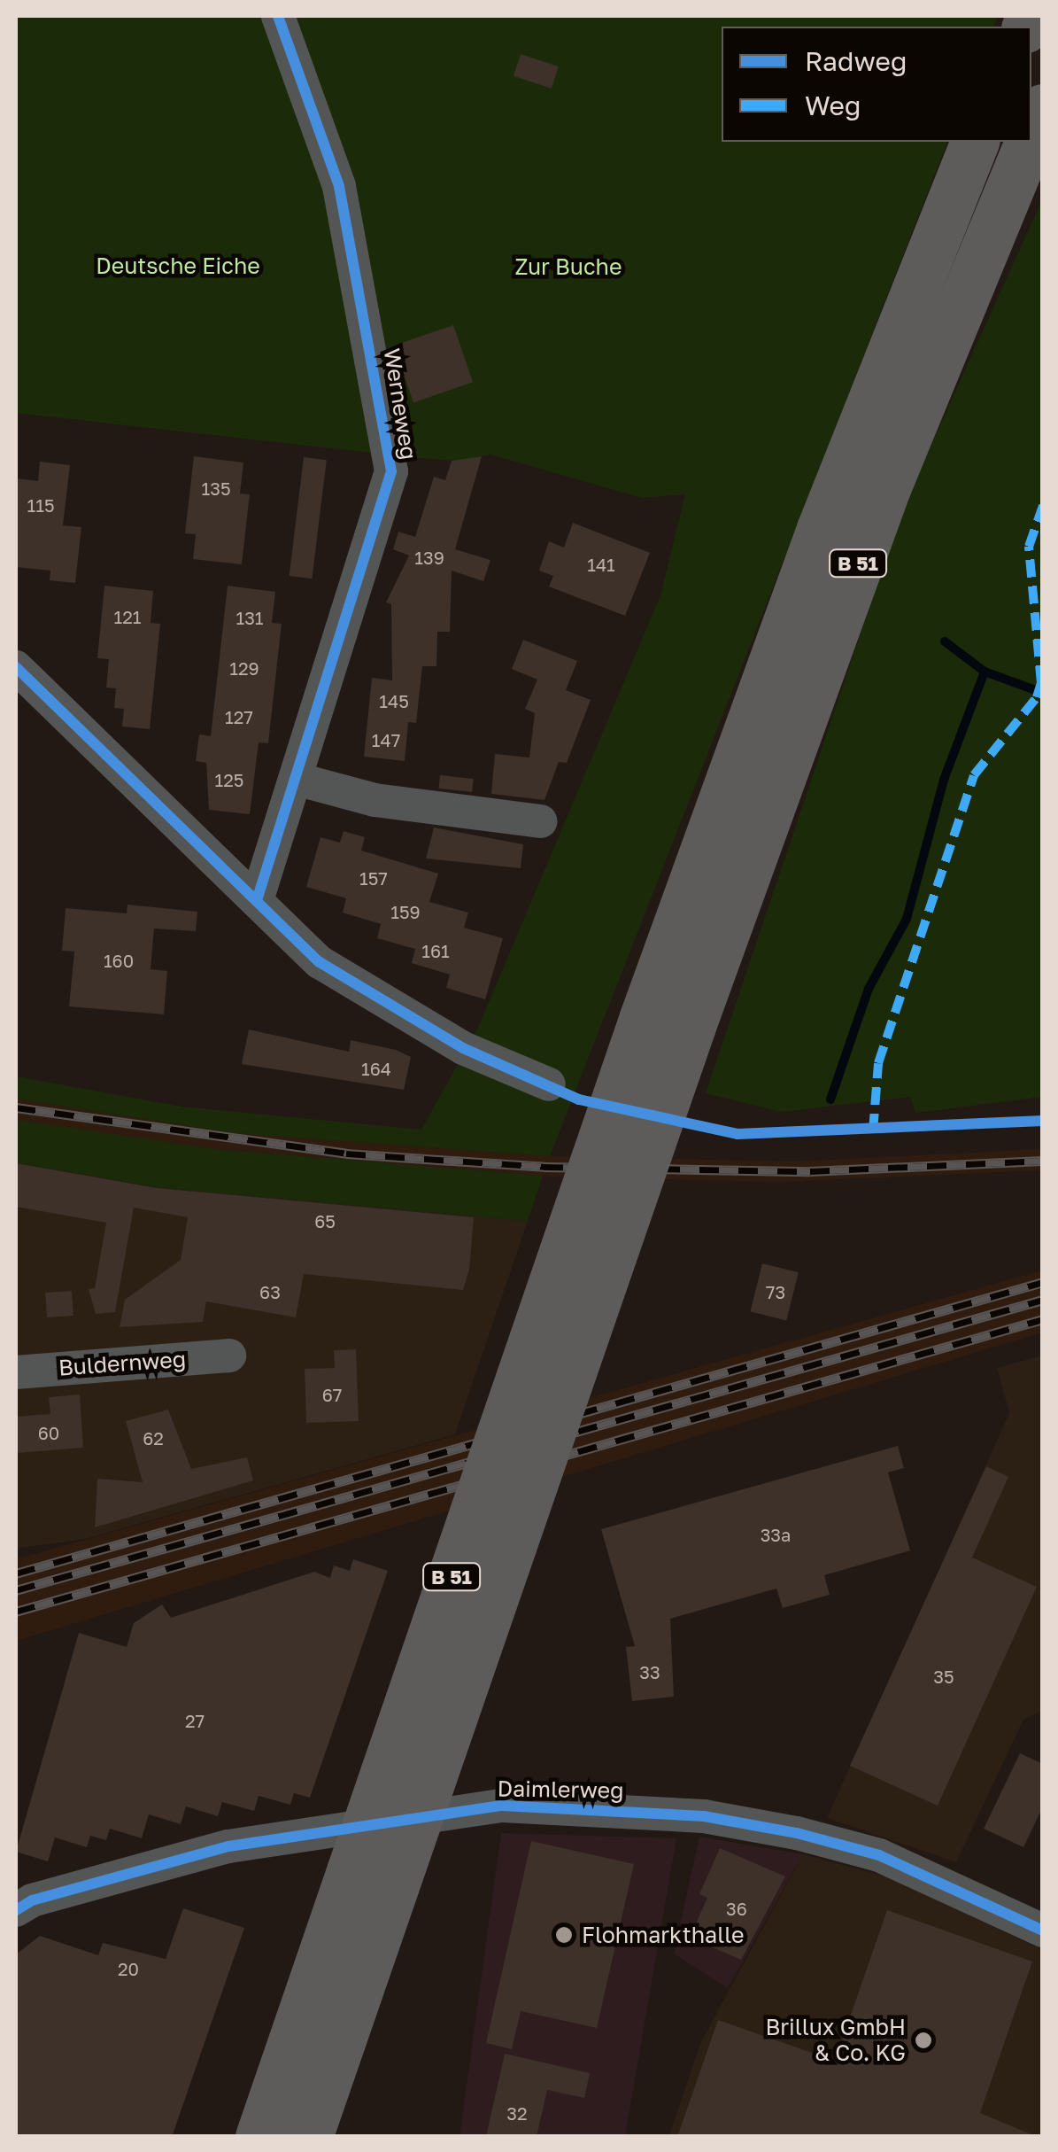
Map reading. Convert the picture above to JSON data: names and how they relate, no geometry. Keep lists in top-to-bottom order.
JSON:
{
  "streets": {
    "highway": ["B 51"],
    "street": ["Werneweg", "Buldernweg", "Daimlerweg"]
  },
  "parks": ["Deutsche Eiche", "Zur Buche"],
  "places": ["Flohmarkthalle", "Brillux GmbH & Co. KG"],
  "house_numbers": [
    "135",
    "115",
    "139",
    "141",
    "121",
    "131",
    "129",
    "145",
    "127",
    "147",
    "125",
    "157",
    "159",
    "161",
    "160",
    "164",
    "65",
    "63",
    "73",
    "67",
    "60",
    "62",
    "33a",
    "33",
    "35",
    "27",
    "36",
    "20",
    "32"
  ],
  "legend": ["Radweg", "Weg"]
}
